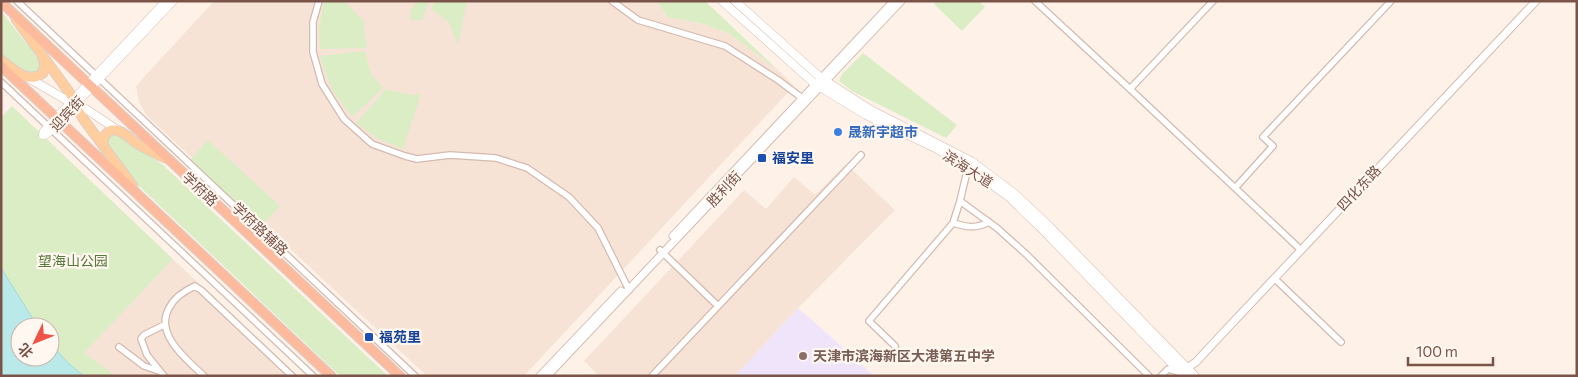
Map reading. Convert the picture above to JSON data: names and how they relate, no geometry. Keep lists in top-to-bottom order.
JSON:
{
  "streets": {
    "highway": ["学府路"],
    "main road": ["迎宾街", "滨海大道"],
    "street": ["四化东路", "胜利街", "学府路辅路"]
  },
  "crossings": [
    ["迎宾街", "学府路"],
    ["迎宾街", "学府路辅路"],
    ["滨海大道", "四化东路"],
    ["滨海大道", "胜利街"]
  ],
  "parks": ["望海山公园"],
  "places": {
    "other": ["晟新宇超市", "天津市滨海新区大港第五中学"],
    "transit": ["福安里", "福苑里"]
  },
  "scale_bar": "100 m",
  "north": "bottom left"
}
